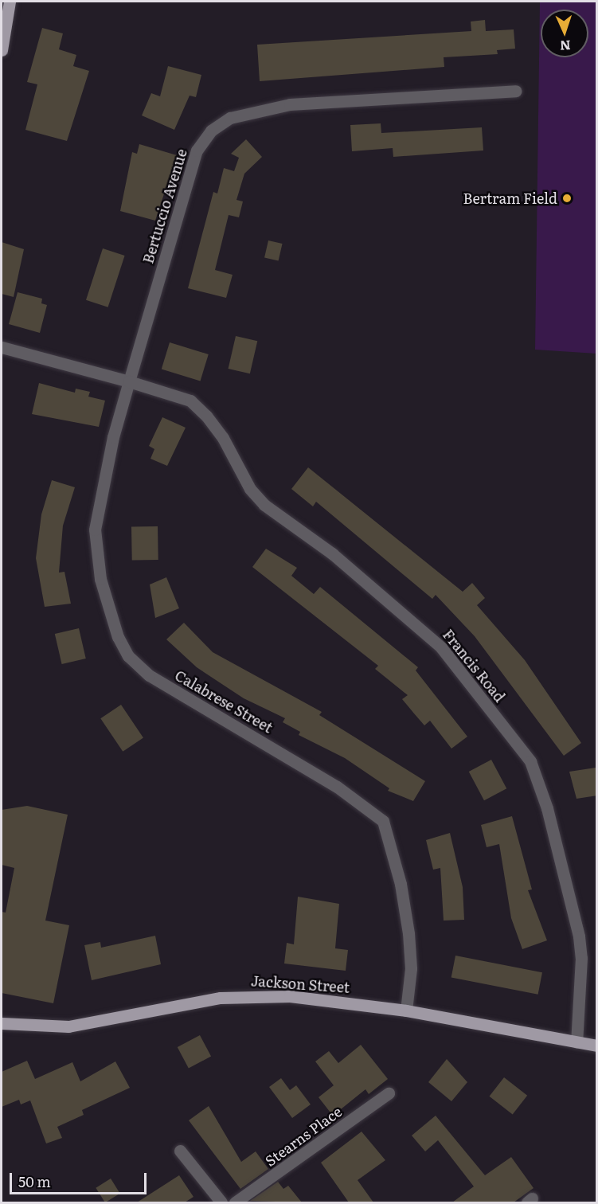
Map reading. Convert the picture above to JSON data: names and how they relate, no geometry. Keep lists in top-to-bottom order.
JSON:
{
  "streets": {
    "main road": ["Jackson Street"],
    "street": [
      "Bertuccio Avenue",
      "Francis Road",
      "Calabrese Street",
      "Stearns Place"
    ]
  },
  "crossings": [
    ["Bertuccio Avenue", "Francis Road"],
    ["Bertuccio Avenue", "Calabrese Street"],
    ["Francis Road", "Calabrese Street"],
    ["Francis Road", "Jackson Street"],
    ["Calabrese Street", "Jackson Street"]
  ],
  "places": ["Bertram Field"],
  "scale_bar": "50 m",
  "north": "bottom"
}
